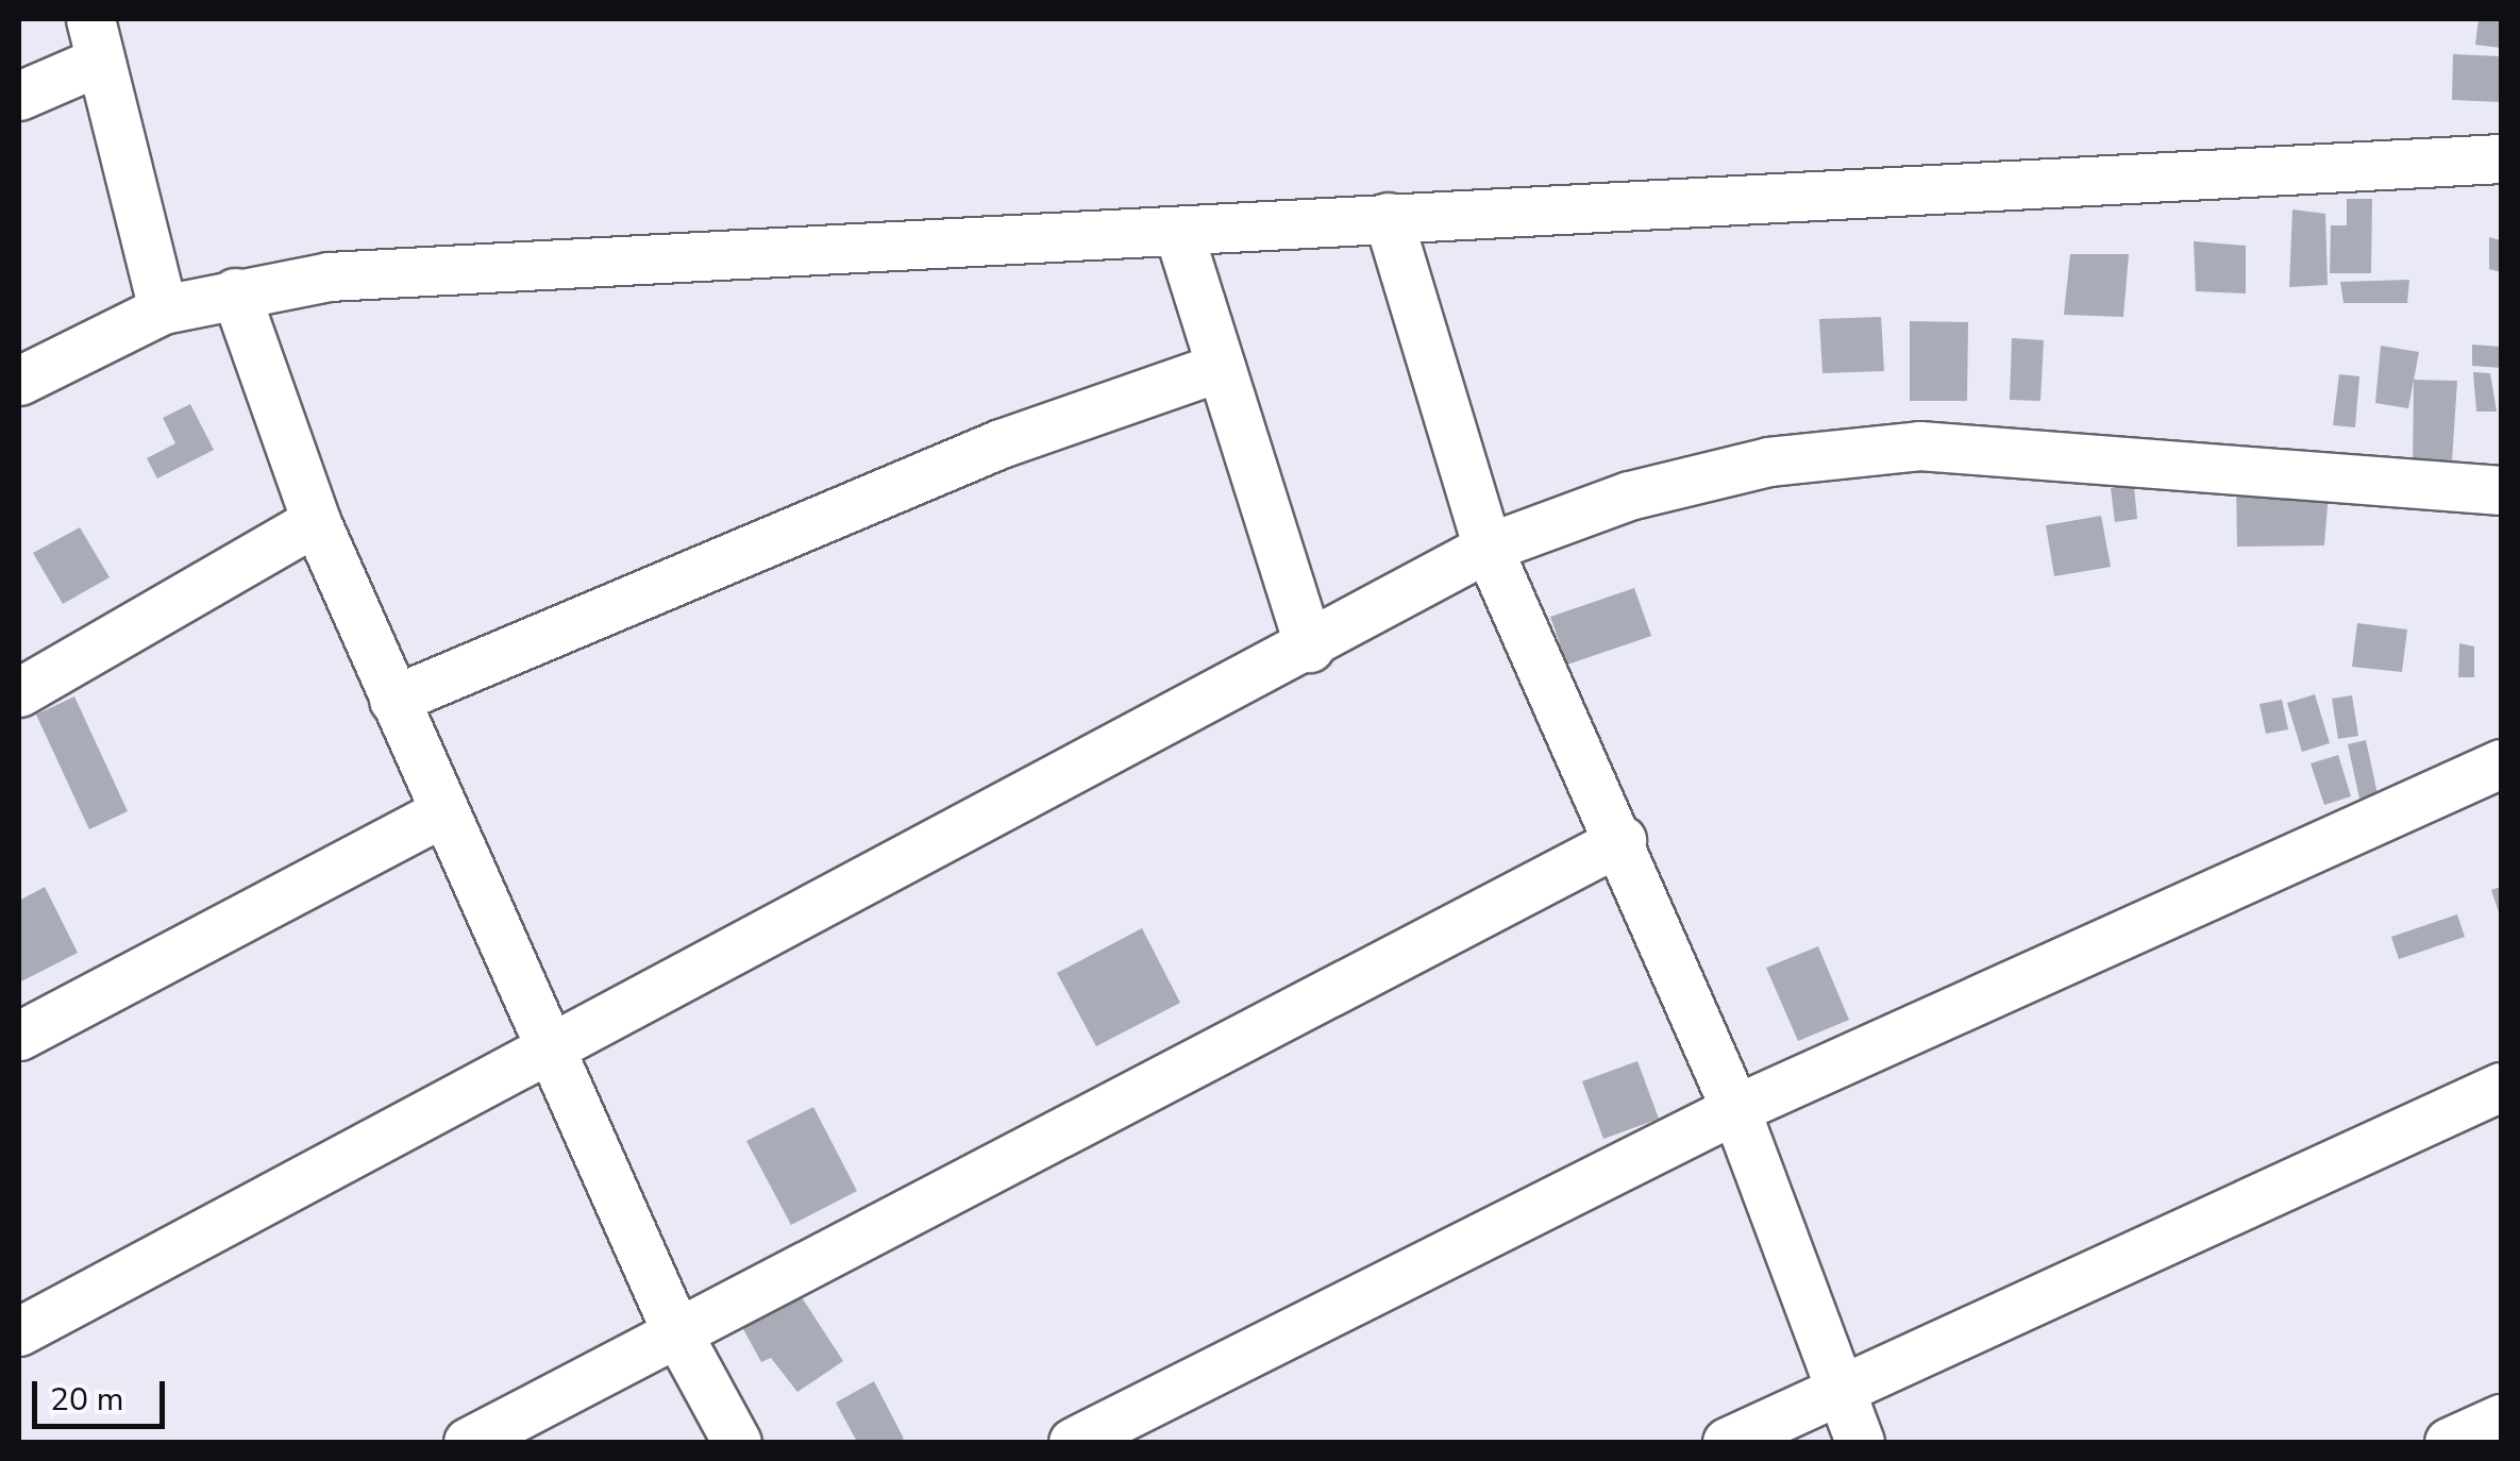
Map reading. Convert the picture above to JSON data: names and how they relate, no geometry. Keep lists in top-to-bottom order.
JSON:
{
  "scale_bar": "20 m"
}
